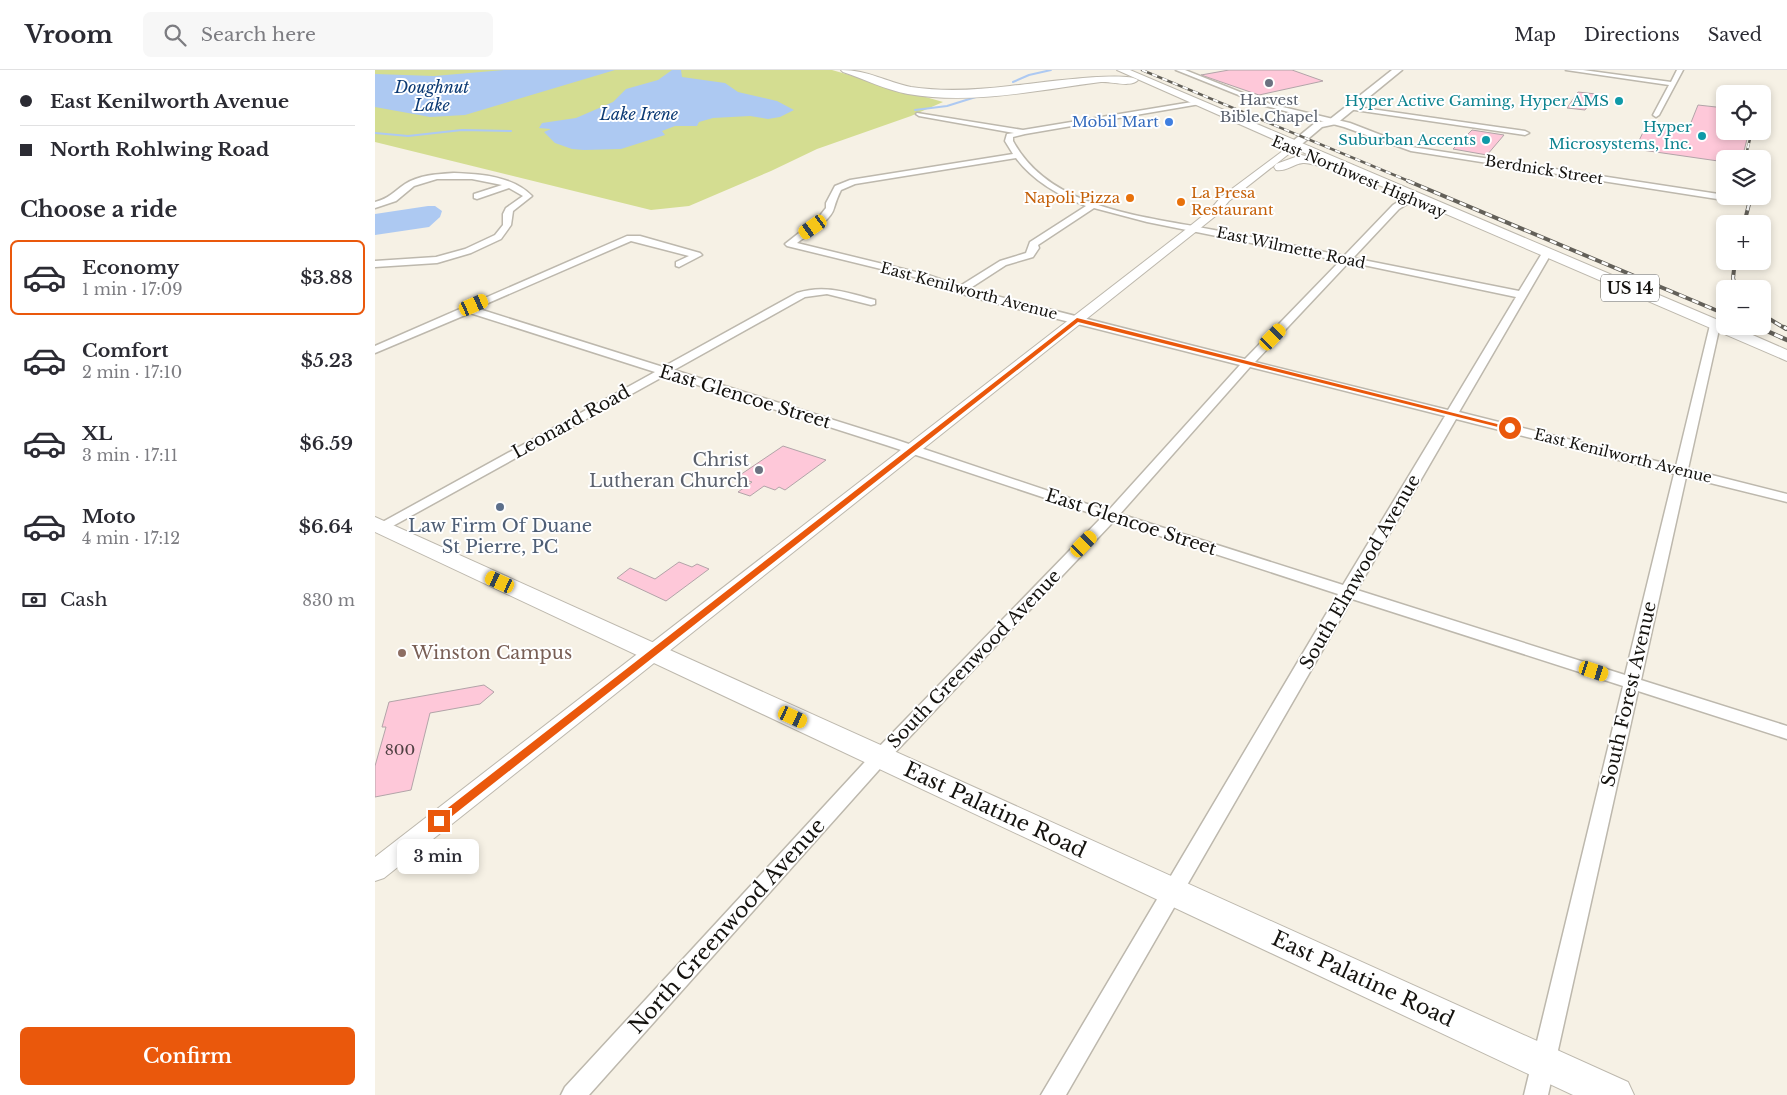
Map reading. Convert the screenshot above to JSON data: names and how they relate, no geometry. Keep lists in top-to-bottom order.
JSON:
{
  "streets": {
    "main road": ["East Northwest Highway", "US 14", "East Palatine Road"],
    "street": [
      "Berdnick Street",
      "East Wilmette Road",
      "East Kenilworth Avenue",
      "East Glencoe Street",
      "Leonard Road",
      "South Elmwood Avenue",
      "South Greenwood Avenue",
      "South Forest Avenue",
      "North Greenwood Avenue"
    ]
  },
  "crossings": [
    ["East Northwest Highway", "South Elmwood Avenue"],
    ["East Northwest Highway", "South Greenwood Avenue"],
    ["East Northwest Highway", "South Forest Avenue"],
    ["East Wilmette Road", "East Kenilworth Avenue"],
    ["East Wilmette Road", "South Elmwood Avenue"],
    ["East Wilmette Road", "South Greenwood Avenue"],
    ["East Kenilworth Avenue", "South Elmwood Avenue"],
    ["East Kenilworth Avenue", "South Greenwood Avenue"],
    ["East Kenilworth Avenue", "South Forest Avenue"],
    ["East Glencoe Street", "Leonard Road"],
    ["East Glencoe Street", "South Elmwood Avenue"],
    ["East Glencoe Street", "South Greenwood Avenue"],
    ["East Glencoe Street", "South Forest Avenue"],
    ["Leonard Road", "East Palatine Road"],
    ["South Elmwood Avenue", "East Palatine Road"],
    ["South Greenwood Avenue", "East Palatine Road"],
    ["South Greenwood Avenue", "North Greenwood Avenue"],
    ["South Forest Avenue", "East Palatine Road"],
    ["East Palatine Road", "North Greenwood Avenue"]
  ],
  "water": ["Doughnut Lake", "Lake Irene"],
  "places": [
    "Harvest Bible Chapel",
    "Hyper Active Gaming, Hyper AMS",
    "Mobil Mart",
    "Hyper Microsystems, Inc.",
    "Suburban Accents",
    "Napoli Pizza",
    "La Presa Restaurant",
    "Christ Lutheran Church",
    "Law Firm Of Duane St Pierre, PC",
    "Winston Campus"
  ],
  "house_numbers": ["800"],
  "page": {
    "header": "Vroom",
    "search": "Search here",
    "nav": ["Map", "Directions", "Saved"],
    "banner": ["East Kenilworth Avenue", "North Rohlwing Road"],
    "map_buttons": ["+", "−"],
    "heading": "Choose a ride",
    "list": [
      {
        "name": "Economy",
        "note": "1 min · 17:09",
        "value": "$3.88"
      },
      {
        "name": "Comfort",
        "note": "2 min · 17:10",
        "value": "$5.23"
      },
      {
        "name": "XL",
        "note": "3 min · 17:11",
        "value": "$6.59"
      },
      {
        "name": "Moto",
        "note": "4 min · 17:12",
        "value": "$6.64"
      }
    ],
    "pay": ["Cash", "830 m"],
    "bubble": "3 min",
    "buttons": "Confirm"
  }
}
